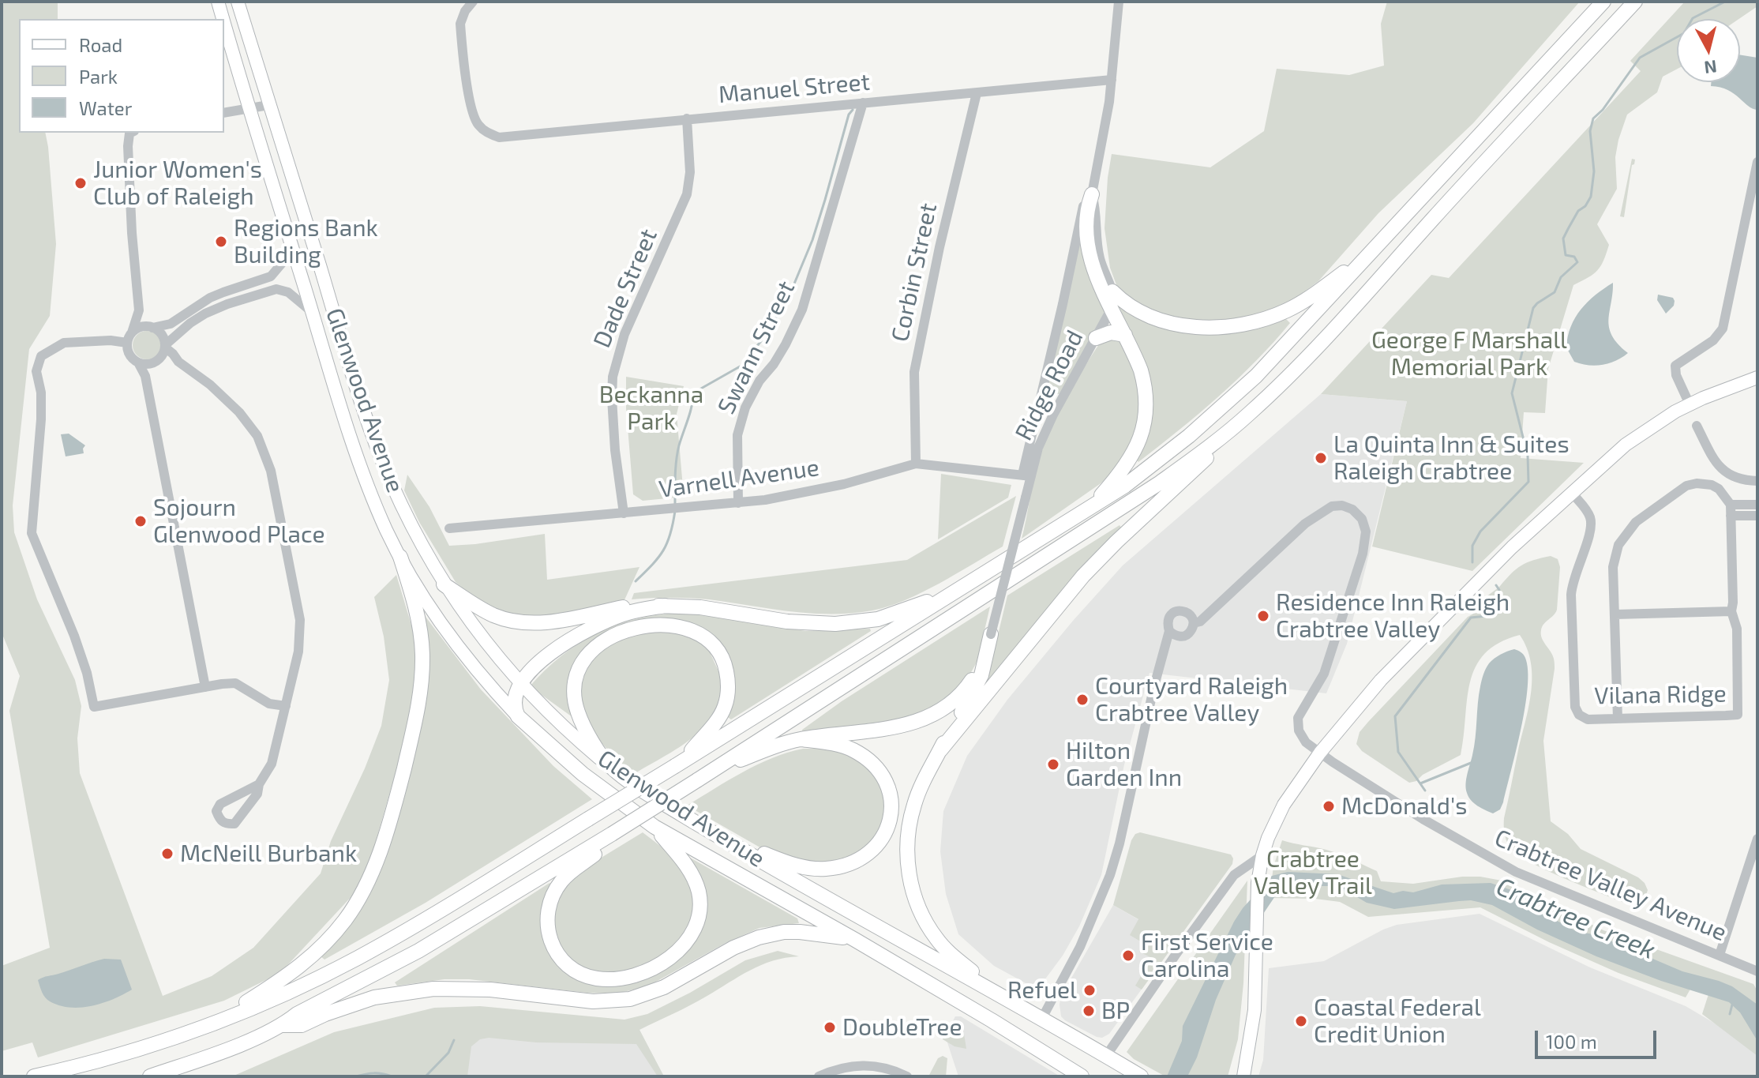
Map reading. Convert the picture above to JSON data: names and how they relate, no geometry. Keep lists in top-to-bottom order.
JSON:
{
  "streets": {
    "highway": ["Glenwood Avenue"],
    "street": [
      "Manuel Street",
      "Corbin Street",
      "Dade Street",
      "Swann Street",
      "Ridge Road",
      "Varnell Avenue",
      "Vilana Ridge",
      "Crabtree Valley Avenue"
    ]
  },
  "crossings": [
    ["Manuel Street", "Corbin Street"],
    ["Manuel Street", "Dade Street"],
    ["Manuel Street", "Swann Street"],
    ["Manuel Street", "Ridge Road"],
    ["Corbin Street", "Varnell Avenue"],
    ["Dade Street", "Varnell Avenue"],
    ["Swann Street", "Varnell Avenue"],
    ["Ridge Road", "Varnell Avenue"]
  ],
  "water": ["Crabtree Creek"],
  "parks": ["George F Marshall Memorial Park", "Beckanna Park", "Crabtree Valley Trail"],
  "places": [
    "Junior Women's Club of Raleigh",
    "Regions Bank Building",
    "La Quinta Inn & Suites Raleigh Crabtree",
    "Sojourn Glenwood Place",
    "Residence Inn Raleigh Crabtree Valley",
    "Courtyard Raleigh Crabtree Valley",
    "Hilton Garden Inn",
    "McDonald's",
    "McNeill Burbank",
    "First Service Carolina",
    "Refuel",
    "BP",
    "Coastal Federal Credit Union",
    "DoubleTree"
  ],
  "legend": ["Road", "Park", "Water"],
  "scale_bar": "100 m",
  "north": "bottom"
}
